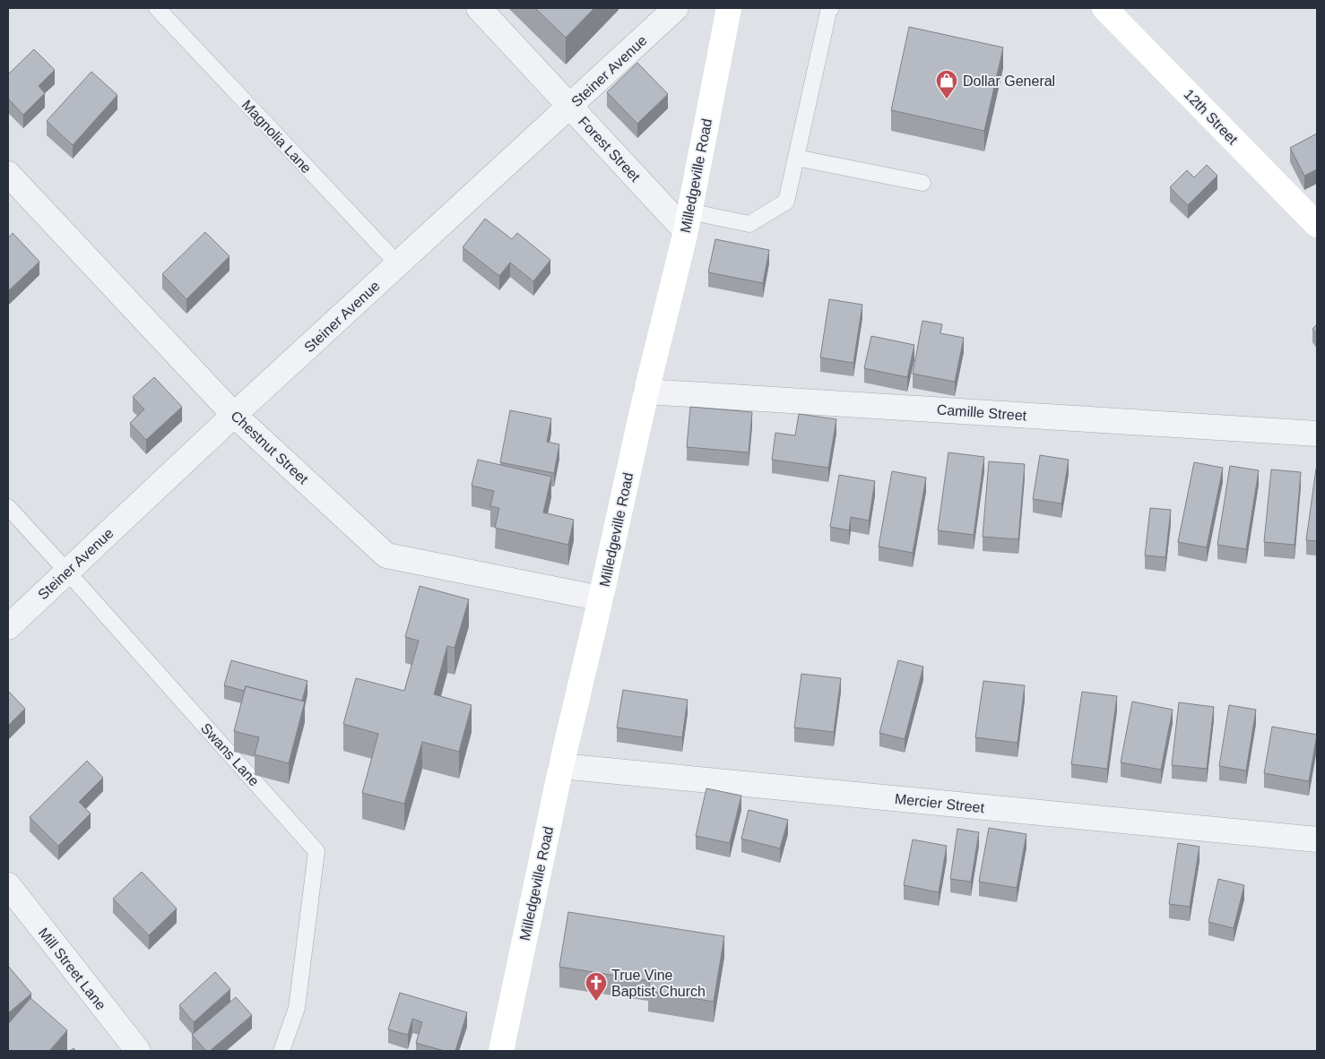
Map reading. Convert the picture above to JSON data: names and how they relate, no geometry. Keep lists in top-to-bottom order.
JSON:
{
  "streets": {
    "main road": ["12th Street", "Milledgeville Road"],
    "street": [
      "Steiner Avenue",
      "Forest Street",
      "Camille Street",
      "Chestnut Street",
      "Mercier Street",
      "Mill Street Lane"
    ],
    "lane": ["Magnolia Lane", "Swans Lane"]
  },
  "crossings": [
    ["Steiner Avenue", "Magnolia Lane"],
    ["Steiner Avenue", "Forest Street"],
    ["Steiner Avenue", "Chestnut Street"],
    ["Steiner Avenue", "Swans Lane"],
    ["Forest Street", "Milledgeville Road"],
    ["Milledgeville Road", "Camille Street"],
    ["Milledgeville Road", "Chestnut Street"],
    ["Milledgeville Road", "Mercier Street"]
  ],
  "places": {
    "shop": ["Dollar General"],
    "church": ["True Vine Baptist Church"]
  }
}
